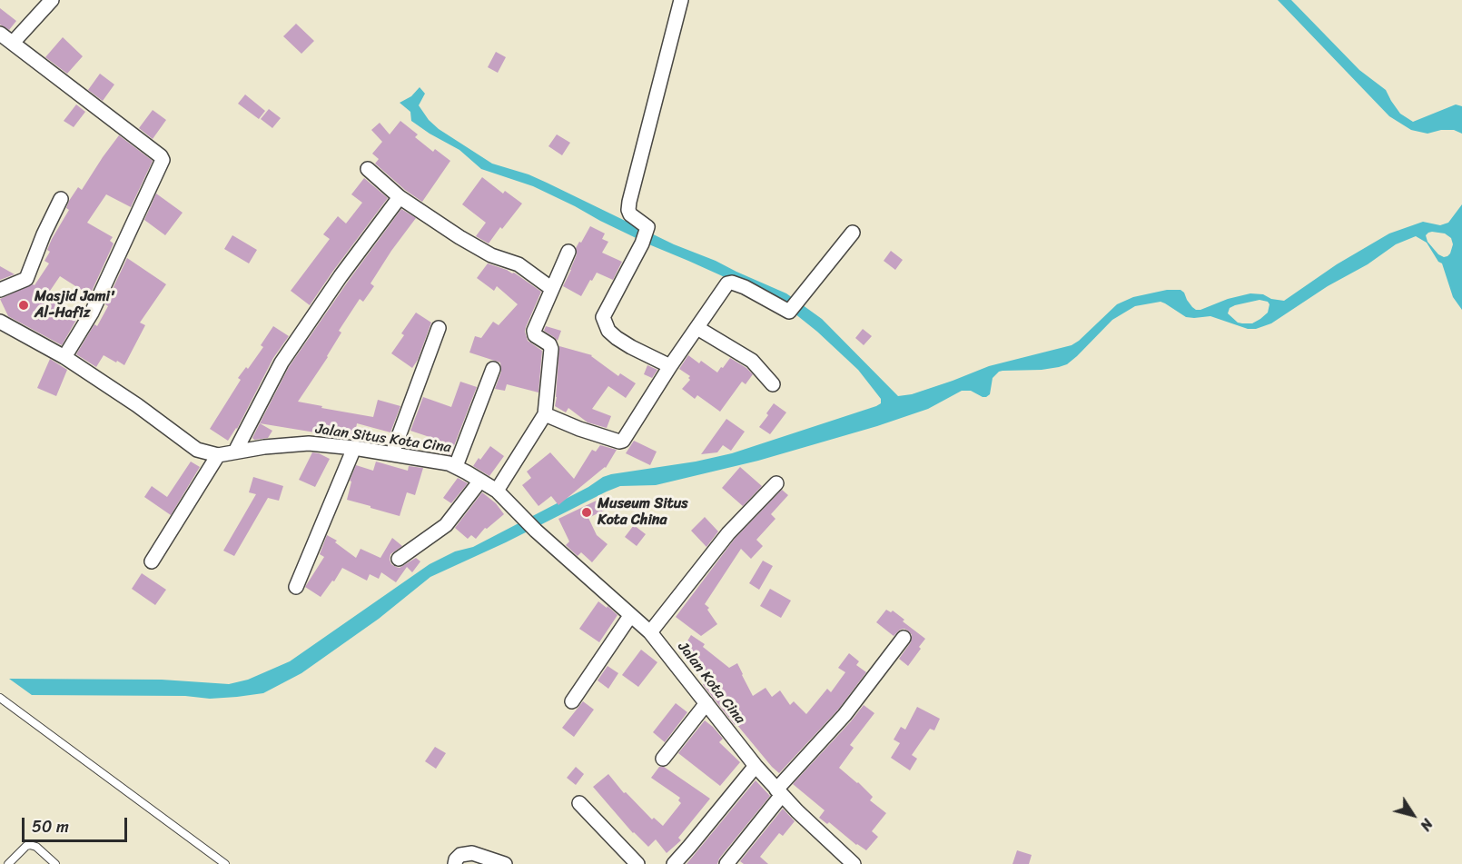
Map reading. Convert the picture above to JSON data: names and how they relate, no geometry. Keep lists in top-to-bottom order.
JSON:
{
  "streets": {
    "street": ["Jalan Situs Kota Cina", "Jalan Kota Cina"]
  },
  "crossings": [
    ["Jalan Situs Kota Cina", "Jalan Kota Cina"]
  ],
  "places": ["Masjid Jami' Al-Hafiz", "Museum Situs Kota China"],
  "scale_bar": "50 m",
  "north": "bottom right"
}
